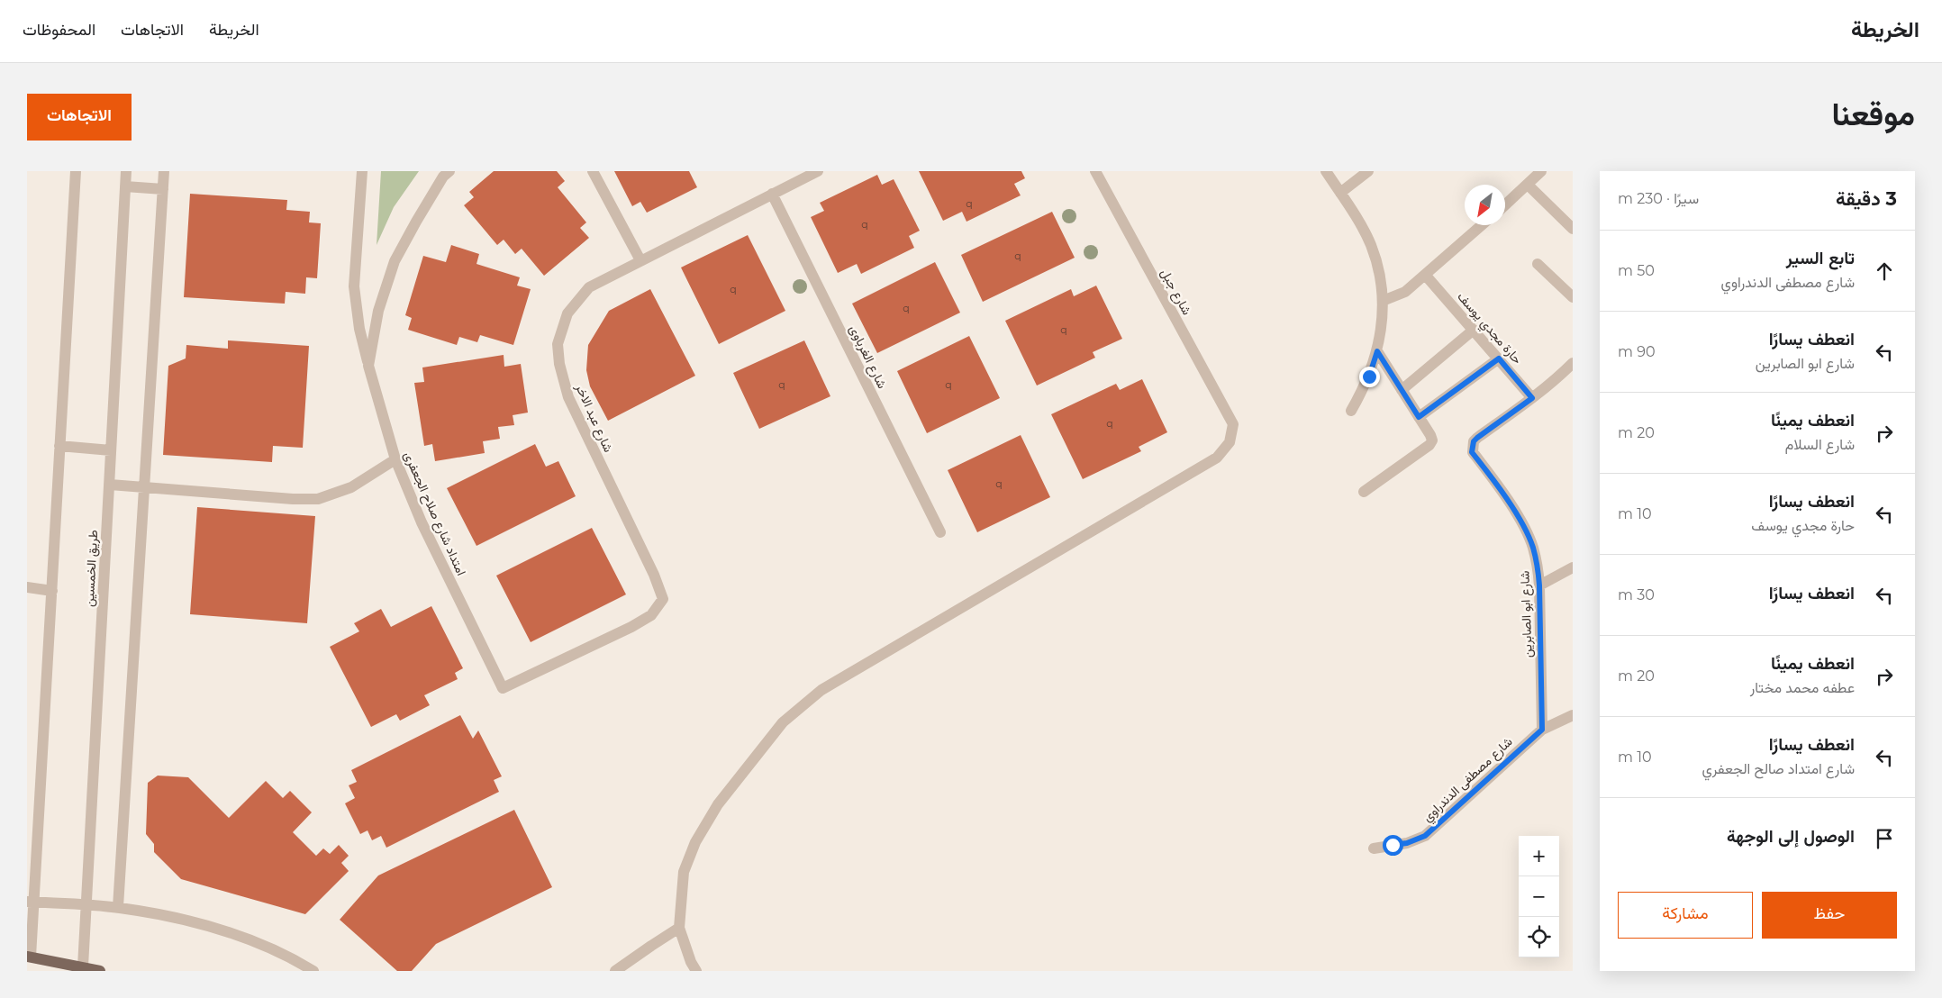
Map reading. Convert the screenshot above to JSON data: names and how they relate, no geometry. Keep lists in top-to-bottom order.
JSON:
{
  "streets": {
    "street": [
      "شارع جبل",
      "حارة مجدي يوسف",
      "شارع الغرباوى",
      "شارع عبد الاخر",
      "امتداد شارع صلاح الجعفرى",
      "طريق الخمسين",
      "شارع ابو الصابرين",
      "شارع مصطفى الدندراوي"
    ]
  },
  "crossings": [
    ["حارة مجدي يوسف", "شارع ابو الصابرين"],
    ["شارع الغرباوى", "شارع عبد الاخر"],
    ["شارع عبد الاخر", "امتداد شارع صلاح الجعفرى"],
    ["شارع ابو الصابرين", "شارع مصطفى الدندراوي"]
  ],
  "house_numbers": [
    "q",
    "q",
    "q",
    "q",
    "q",
    "q",
    "q",
    "q",
    "q",
    "q"
  ],
  "north": "bottom left",
  "page": {
    "header": "الخريطة",
    "nav": ["الخريطة", "الاتجاهات", "المحفوظات"],
    "title": "موقعنا",
    "buttons": [
      "الاتجاهات",
      ["حفظ", "مشاركة"]
    ],
    "heading": ["3 دقيقة", "سيرًا · 230 m"],
    "list": [
      ["تابع السير", "شارع مصطفى الدندراوي", "50 m"],
      ["انعطف يسارًا", "شارع ابو الصابرين", "90 m"],
      ["انعطف يمينًا", "شارع السلام", "20 m"],
      ["انعطف يسارًا", "حارة مجدي يوسف", "10 m"],
      ["انعطف يسارًا", "30 m"],
      ["انعطف يمينًا", "عطفه محمد مختار", "20 m"],
      ["انعطف يسارًا", "شارع امتداد صالح الجعفري", "10 m"],
      "الوصول إلى الوجهة"
    ],
    "map_buttons": ["+", "−"]
  }
}
